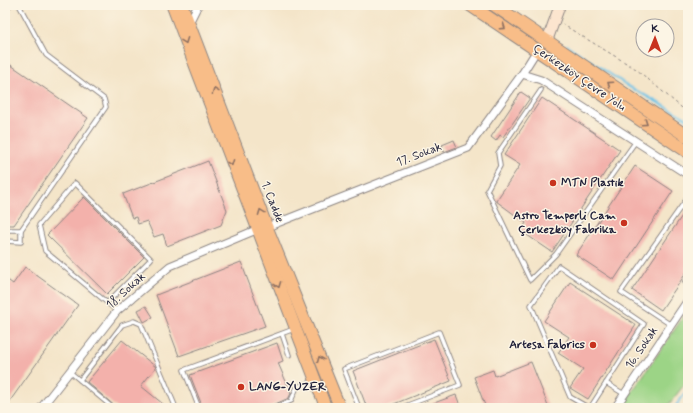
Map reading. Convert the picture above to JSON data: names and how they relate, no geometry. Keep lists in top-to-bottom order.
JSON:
{
  "streets": {
    "highway": ["Çerkezköy Çevre Yolu"],
    "main road": ["1. Cadde"],
    "street": ["17. Sokak", "18. Sokak", "16. Sokak"]
  },
  "crossings": [
    ["Çerkezköy Çevre Yolu", "17. Sokak"],
    ["17. Sokak", "1. Cadde"],
    ["17. Sokak", "18. Sokak"],
    ["1. Cadde", "18. Sokak"]
  ],
  "places": [
    "MTN Plastik",
    "Astro Temperli Cam Çerkezköy Fabrika",
    "Artesa Fabrics",
    "LANG-YUZER"
  ],
  "north": "top"
}
